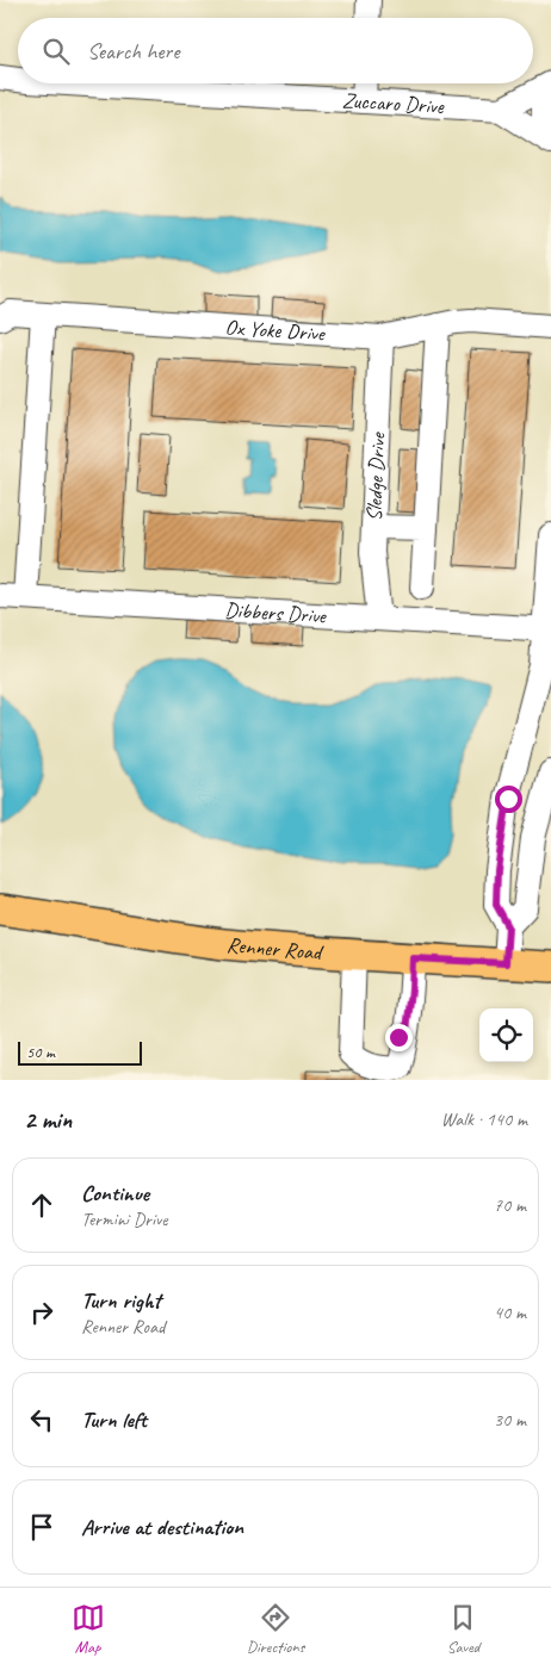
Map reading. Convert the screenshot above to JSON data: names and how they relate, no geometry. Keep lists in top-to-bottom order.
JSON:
{
  "streets": {
    "main road": ["Renner Road"],
    "street": [
      "Zuccaro Drive",
      "Ox Yoke Drive",
      "Sledge Drive",
      "Dibbers Drive"
    ]
  },
  "crossings": [
    ["Ox Yoke Drive", "Sledge Drive"],
    ["Sledge Drive", "Dibbers Drive"]
  ],
  "scale_bar": "50 m",
  "page": {
    "search": "Search here",
    "scale": "50 m",
    "heading": ["2 min", "Walk · 140 m"],
    "list": [
      ["Continue", "Termini Drive", "70 m"],
      ["Turn right", "Renner Road", "40 m"],
      ["Turn left", "30 m"],
      "Arrive at destination"
    ],
    "nav": ["Map", "Directions", "Saved"]
  }
}
